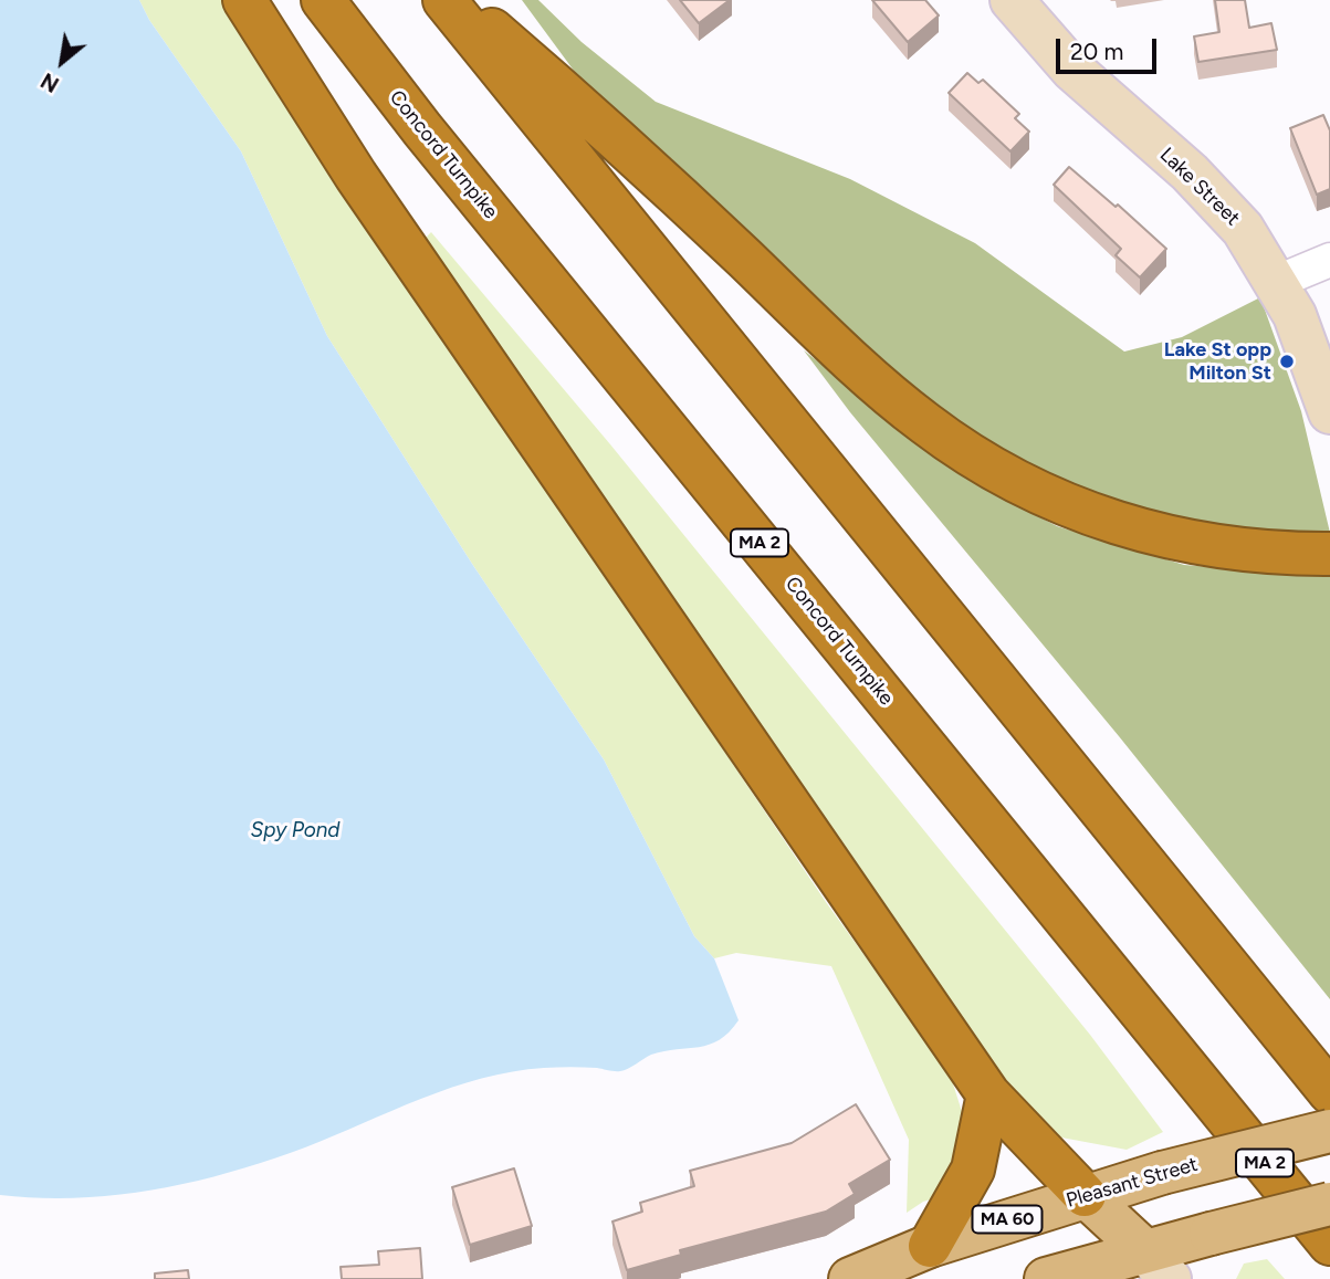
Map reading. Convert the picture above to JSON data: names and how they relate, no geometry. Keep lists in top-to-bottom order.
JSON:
{
  "streets": {
    "highway": ["Concord Turnpike", "MA 2"],
    "main road": ["Lake Street", "Pleasant Street", "MA 60"]
  },
  "water": ["Spy Pond"],
  "places": ["Lake St opp Milton St"],
  "scale_bar": "20 m",
  "north": "bottom left"
}
